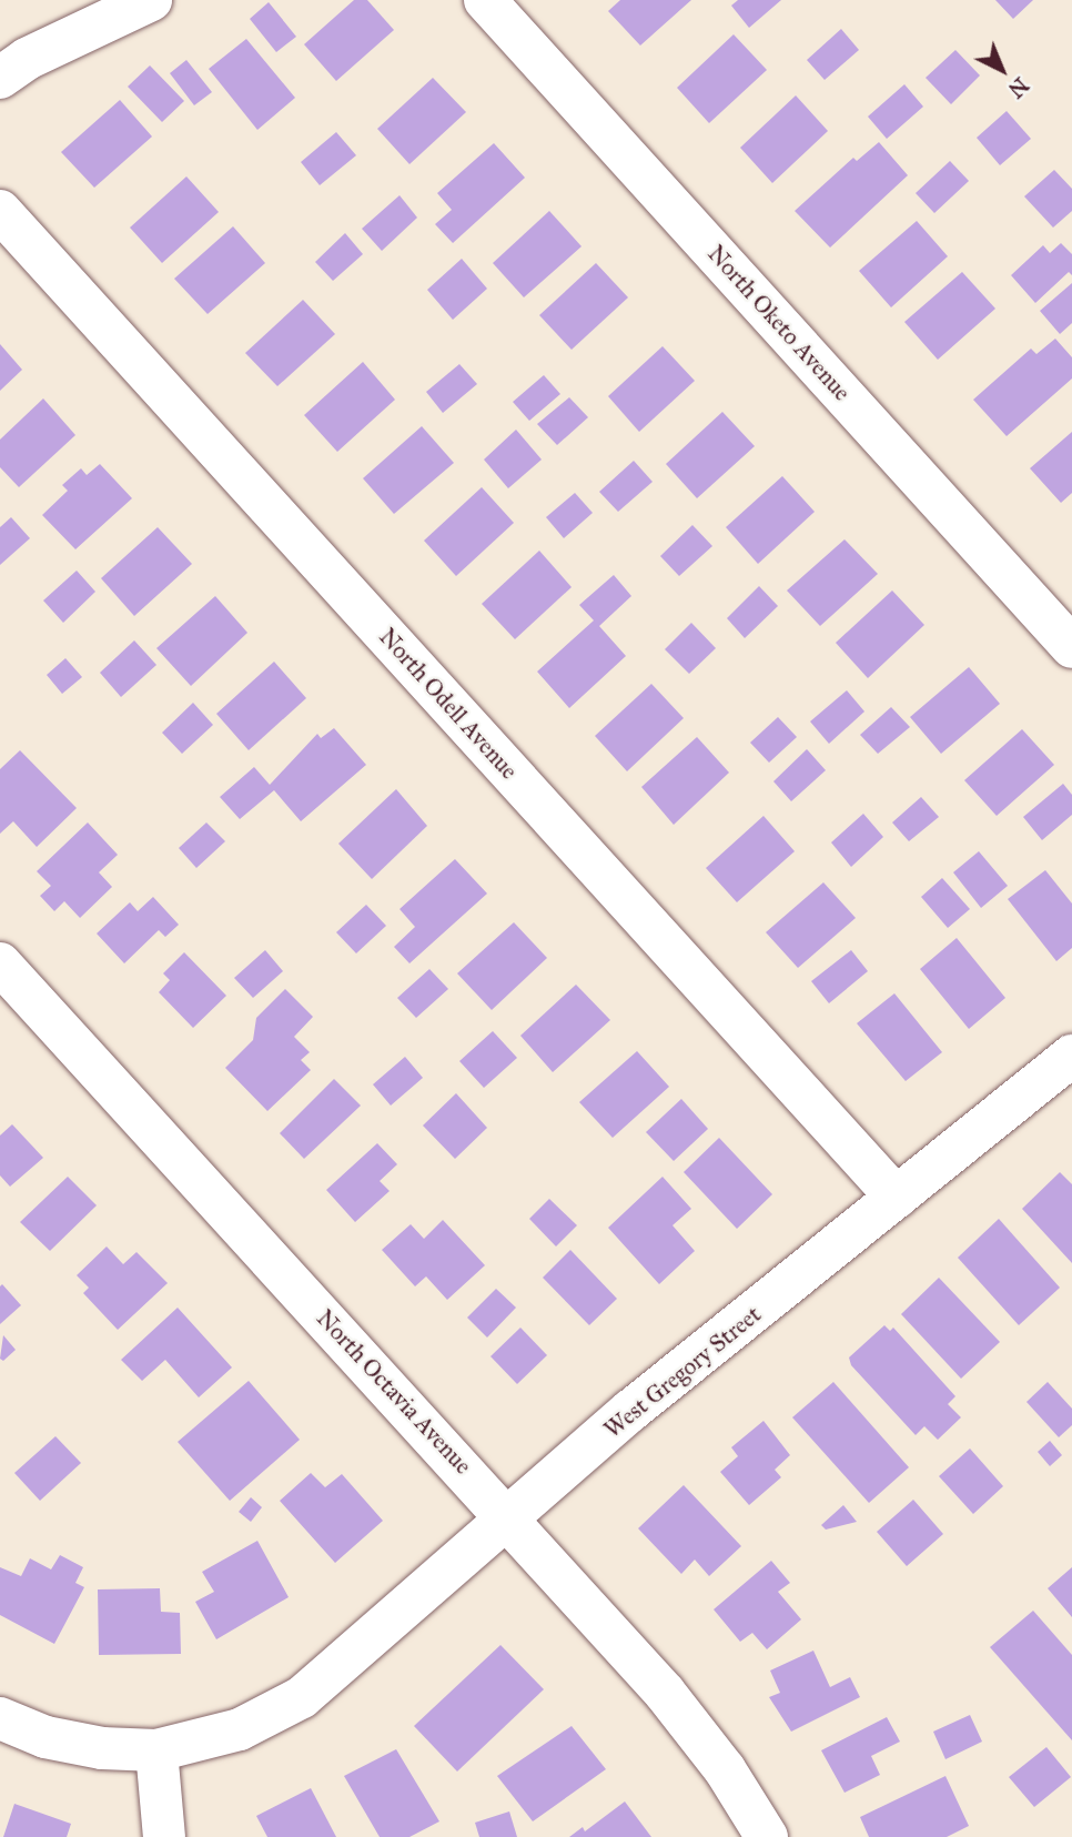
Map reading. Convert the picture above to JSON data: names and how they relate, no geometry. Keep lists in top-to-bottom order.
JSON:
{
  "streets": {
    "street": [
      "North Oketo Avenue",
      "North Odell Avenue",
      "West Gregory Street",
      "North Octavia Avenue"
    ]
  },
  "crossings": [
    ["North Odell Avenue", "West Gregory Street"],
    ["West Gregory Street", "North Octavia Avenue"]
  ],
  "north": "bottom right"
}
